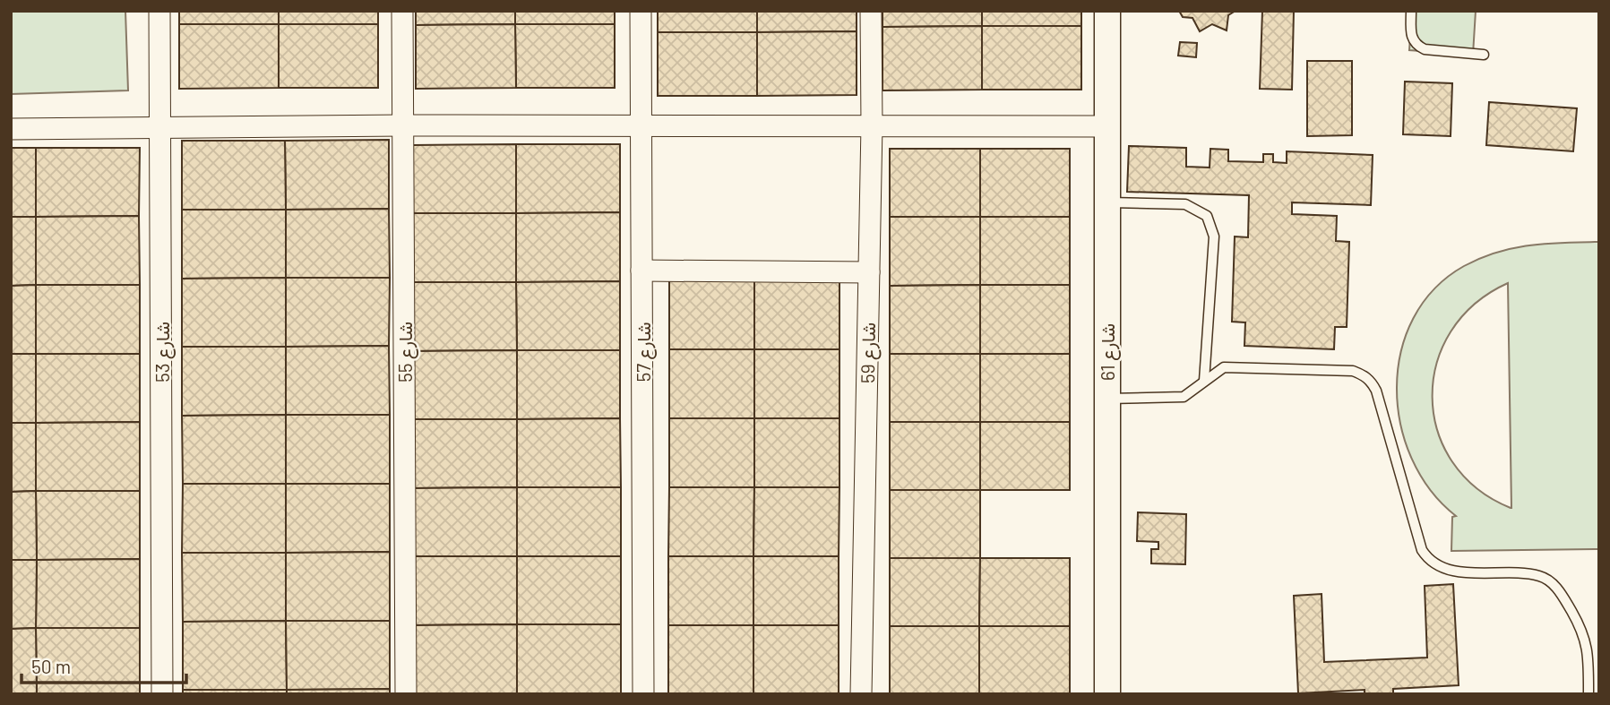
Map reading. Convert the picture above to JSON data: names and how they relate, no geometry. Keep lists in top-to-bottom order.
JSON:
{
  "streets": {
    "street": [
      "شارع 53",
      "شارع 55",
      "شارع 57",
      "شارع 61",
      "شارع 59"
    ]
  },
  "scale_bar": "50 m"
}
